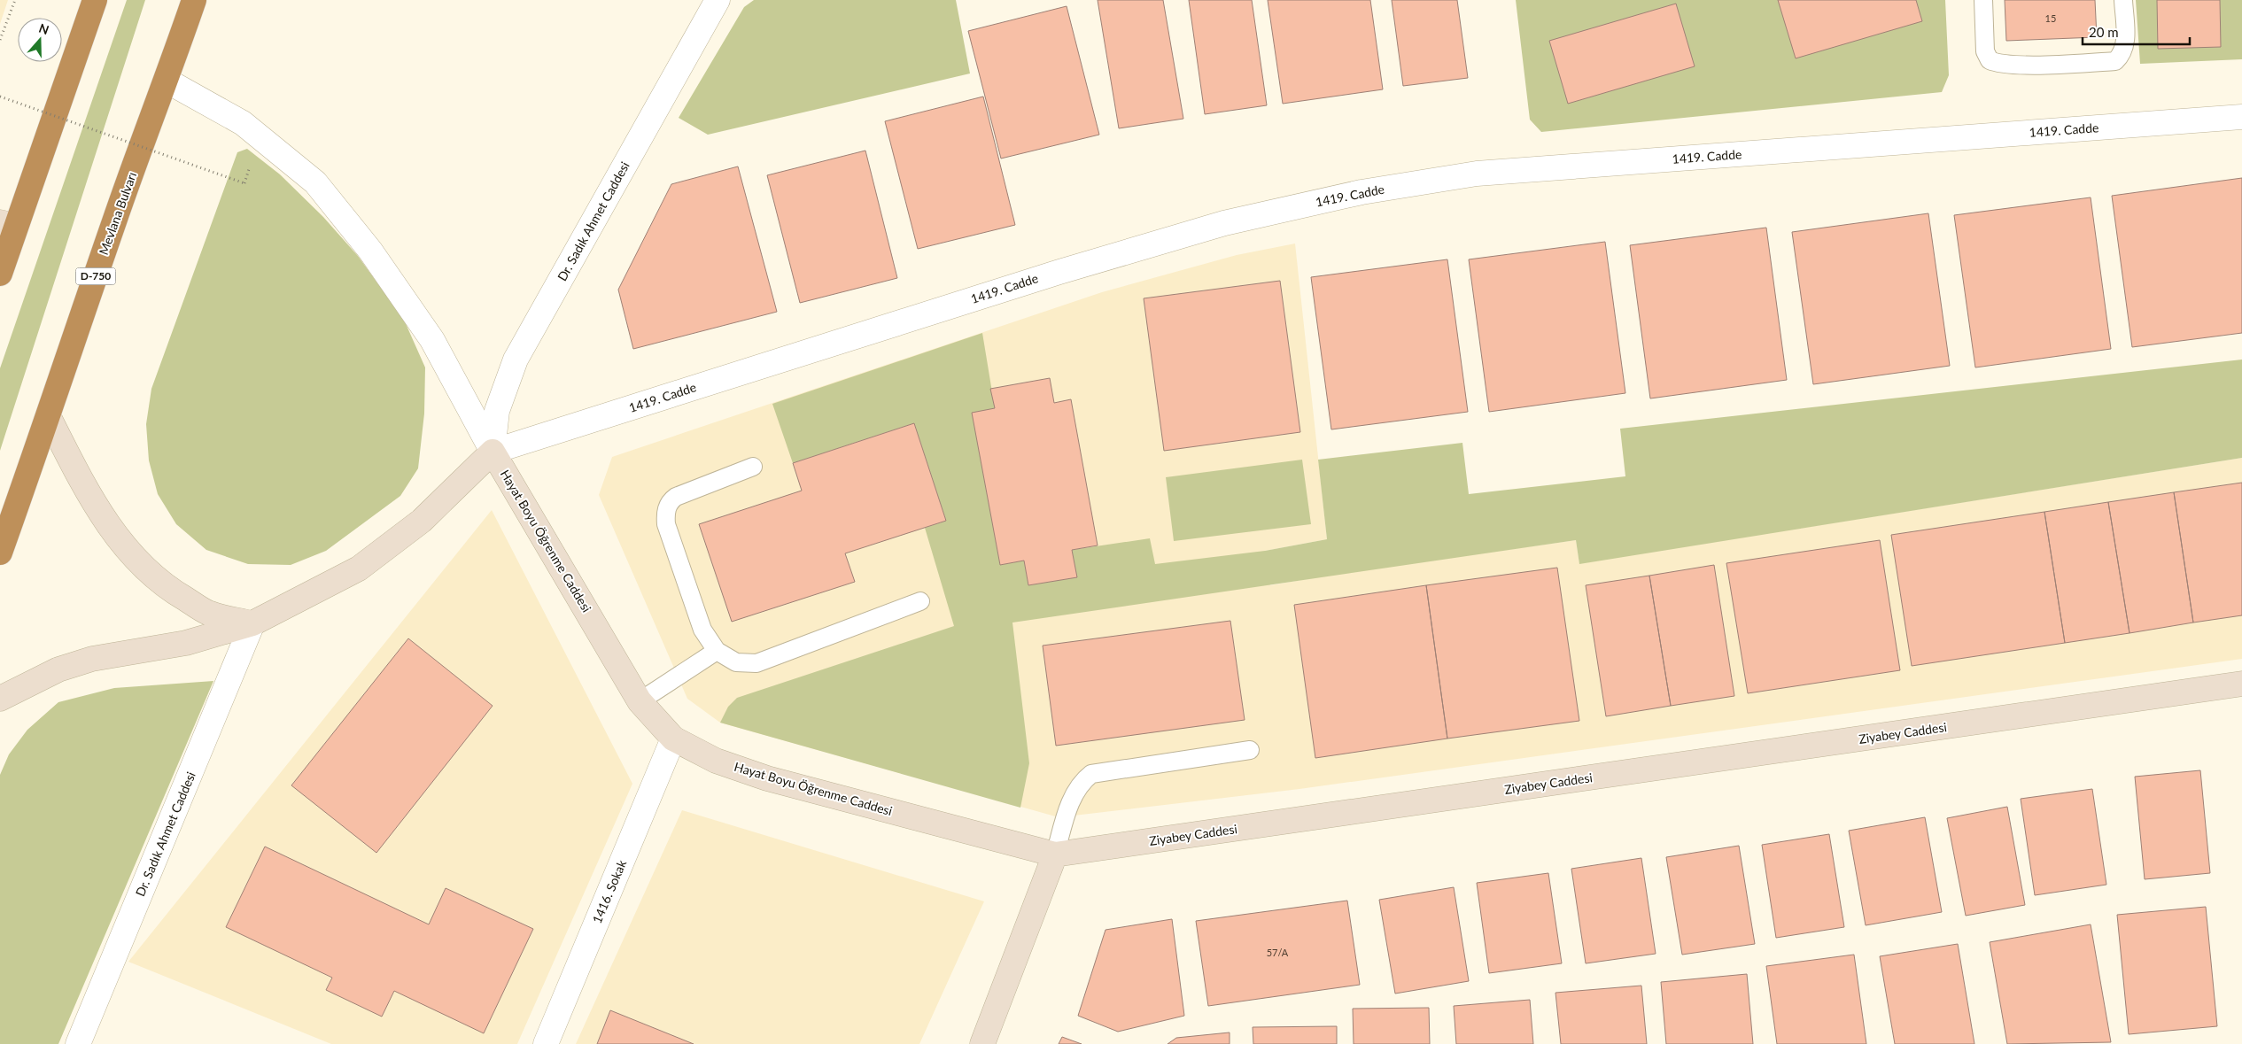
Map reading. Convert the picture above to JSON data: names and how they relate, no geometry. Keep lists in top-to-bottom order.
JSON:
{
  "streets": {
    "highway": ["Mevlana Bulvarı", "D-750"],
    "main road": ["Hayat Boyu Öğrenme Caddesi", "Ziyabey Caddesi"],
    "street": ["1419. Cadde", "Dr. Sadık Ahmet Caddesi", "1416. Sokak"]
  },
  "crossings": [
    ["1419. Cadde", "Dr. Sadık Ahmet Caddesi"],
    ["1419. Cadde", "Hayat Boyu Öğrenme Caddesi"],
    ["Dr. Sadık Ahmet Caddesi", "Hayat Boyu Öğrenme Caddesi"],
    ["Hayat Boyu Öğrenme Caddesi", "Ziyabey Caddesi"],
    ["Hayat Boyu Öğrenme Caddesi", "1416. Sokak"]
  ],
  "house_numbers": ["15", "57/A"],
  "scale_bar": "20 m",
  "north": "top"
}
